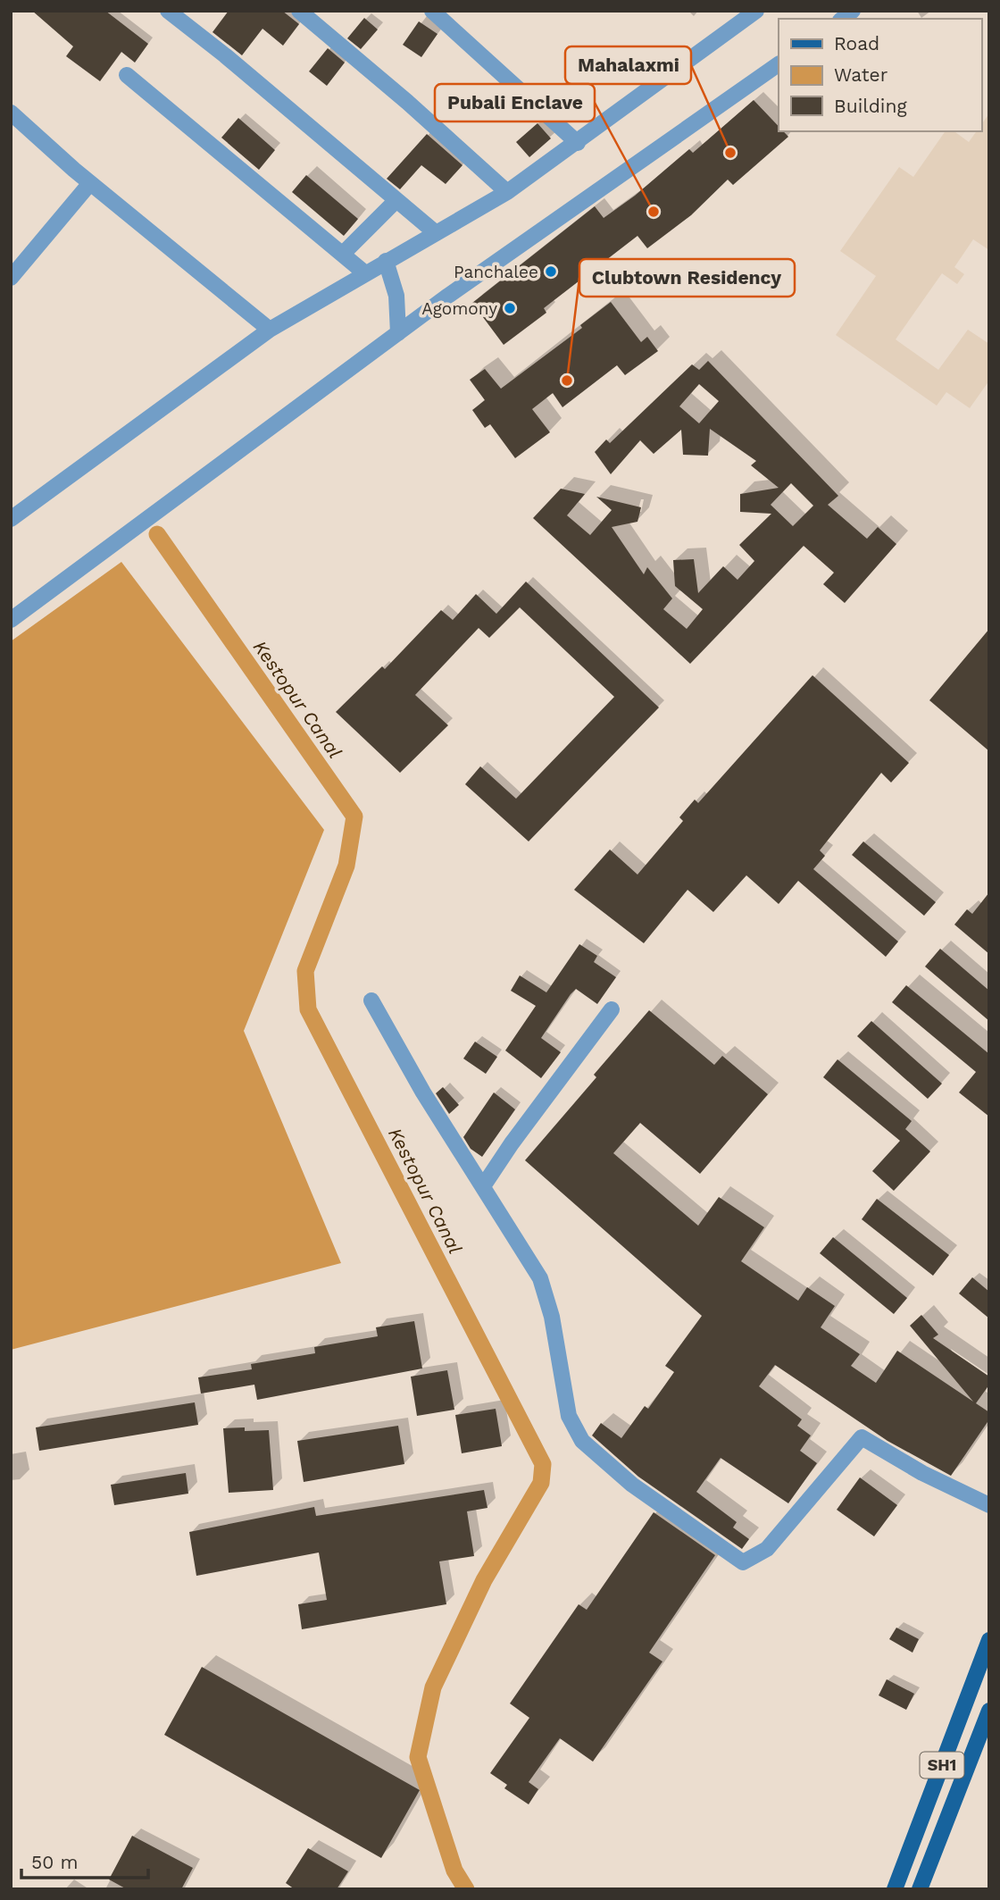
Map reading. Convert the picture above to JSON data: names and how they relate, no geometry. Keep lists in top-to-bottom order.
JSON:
{
  "streets": {
    "main road": ["SH1"]
  },
  "water": ["Kestopur Canal"],
  "places": [
    "Mahalaxmi",
    "Pubali Enclave",
    "Panchalee",
    "Agomony",
    "Clubtown Residency"
  ],
  "legend": ["Road", "Water", "Building"],
  "scale_bar": "50 m"
}
